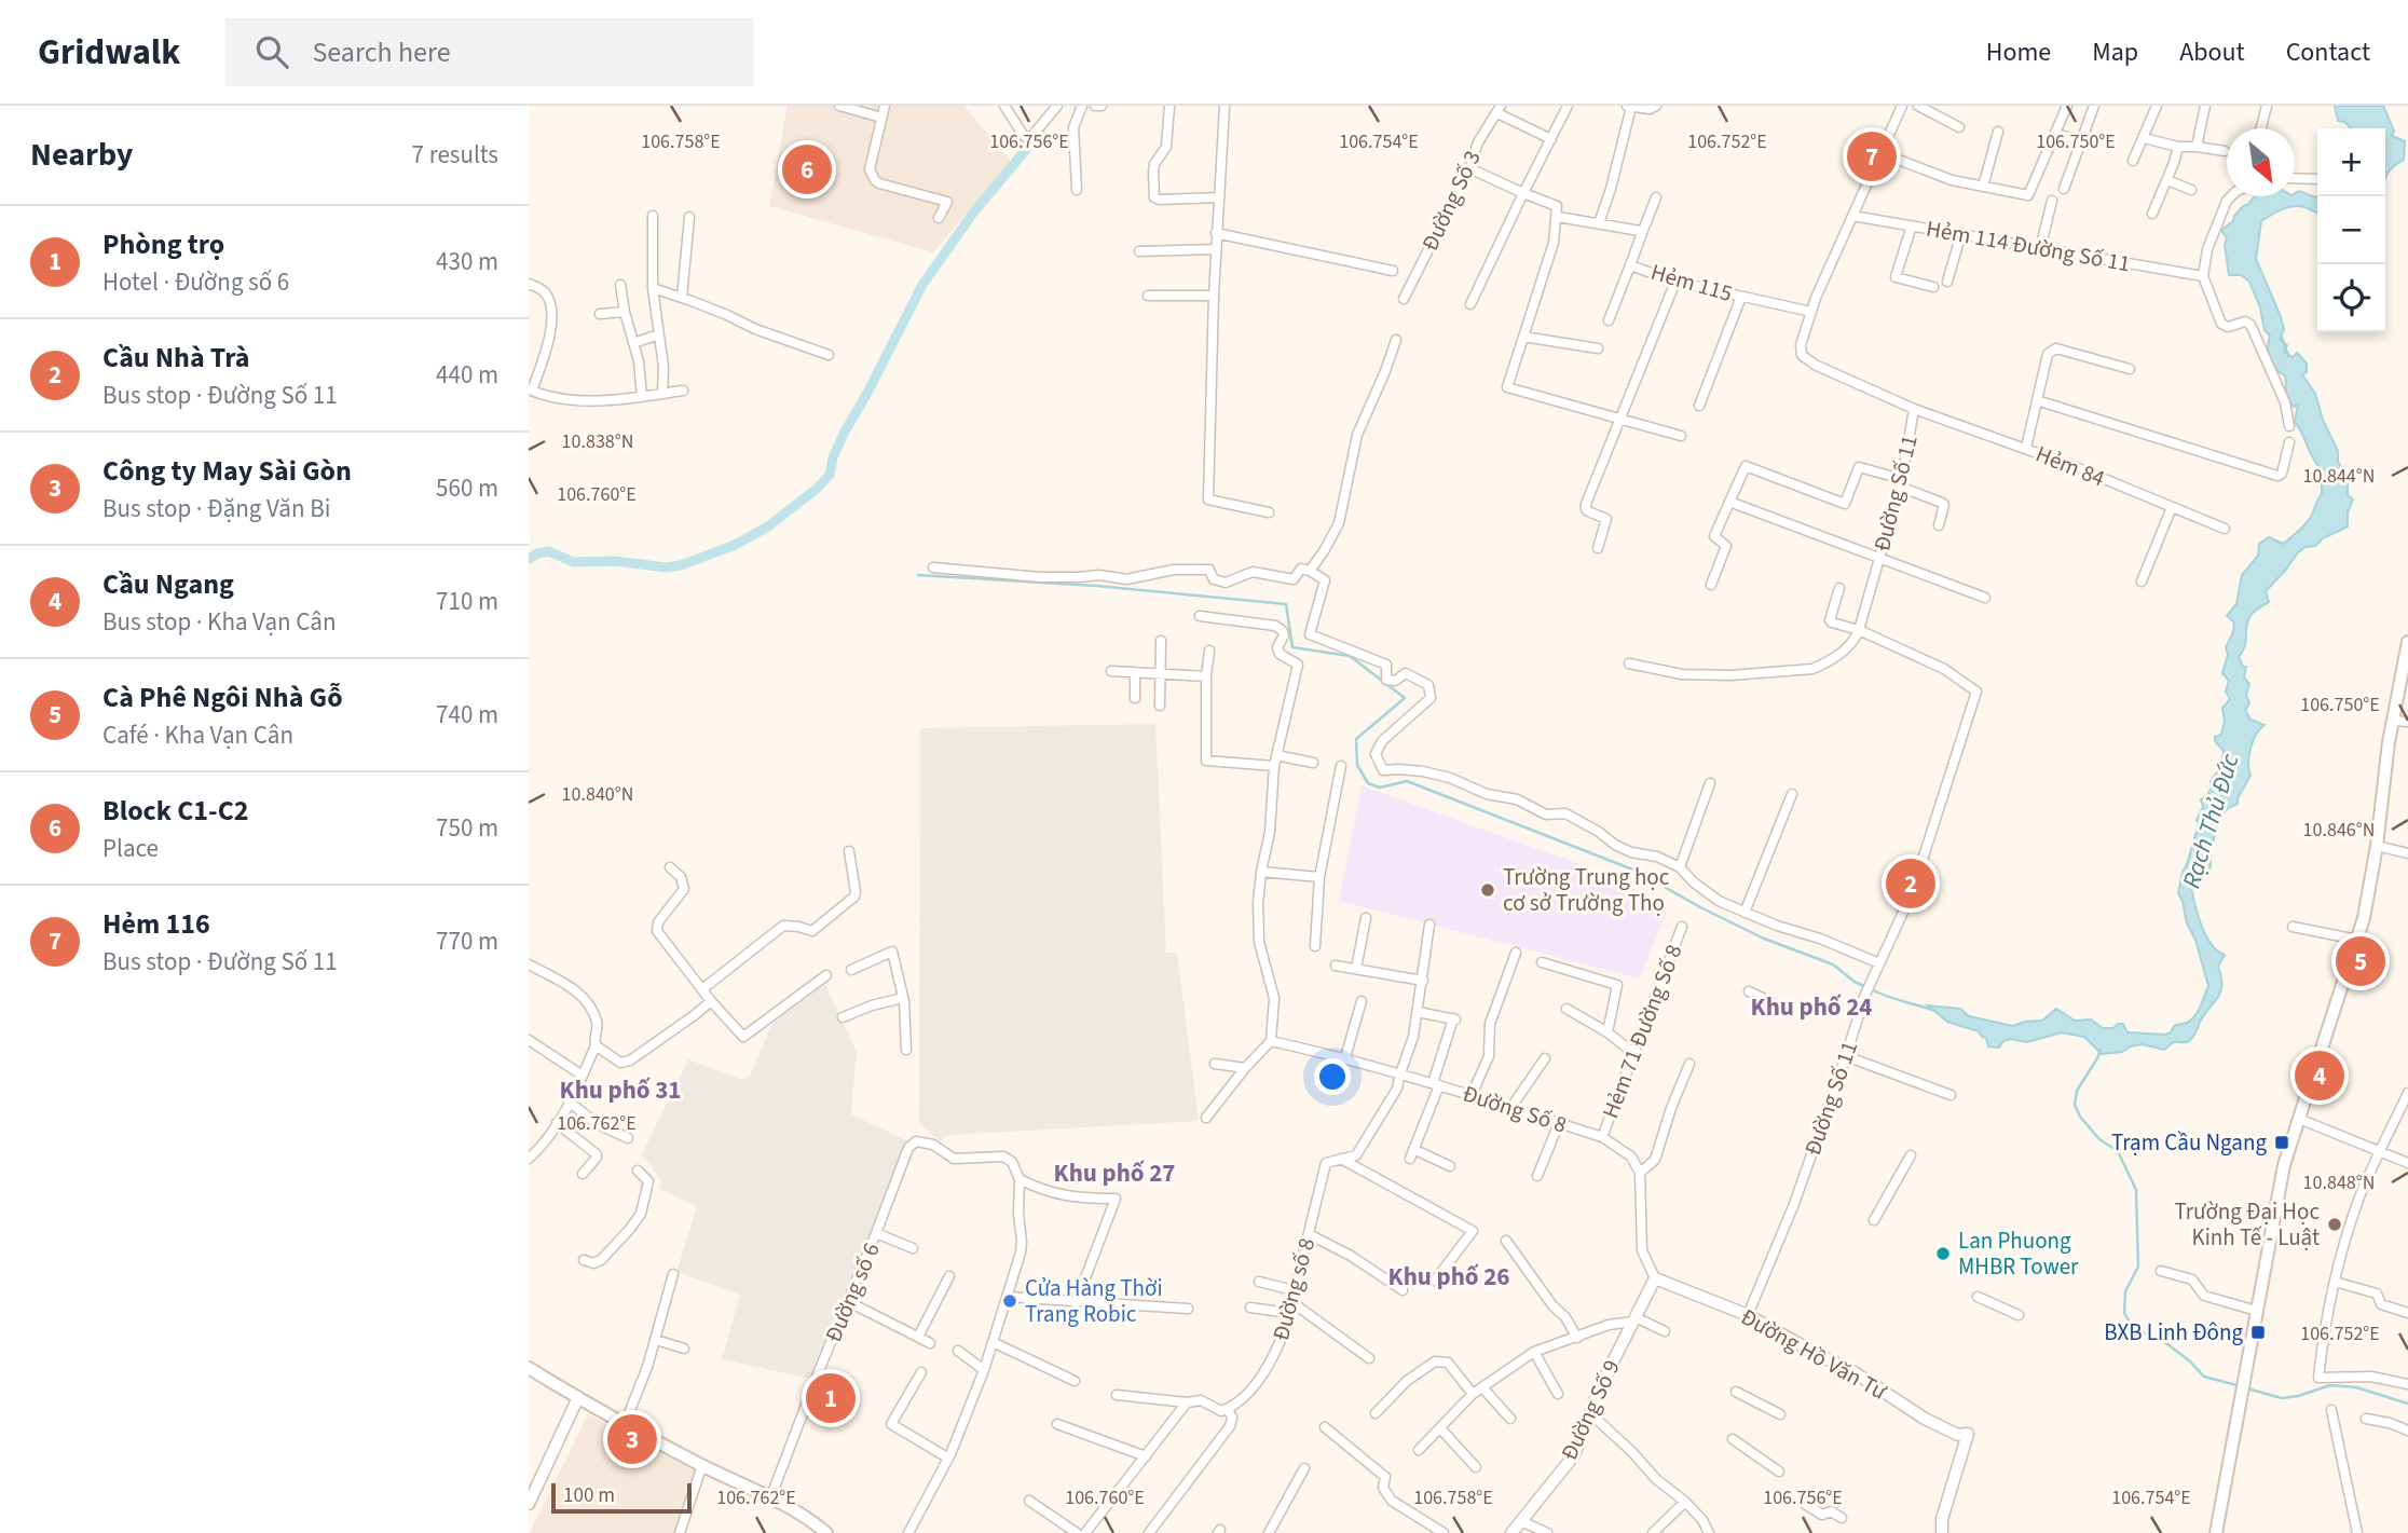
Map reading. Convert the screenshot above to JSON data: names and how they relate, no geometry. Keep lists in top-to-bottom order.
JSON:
{
  "streets": {
    "street": [
      "Đường Số 3",
      "Hẻm 114 Đường Số 11",
      "Hẻm 115",
      "Hẻm 84",
      "Đường Số 11",
      "Hẻm 71 Đường Số 8",
      "Đường Số 8",
      "Đường số 8",
      "Đường số 6",
      "Đường Hồ Văn Tư",
      "Đường Số 9"
    ]
  },
  "crossings": [
    ["Hẻm 114 Đường Số 11", "Đường Số 11"],
    ["Hẻm 115", "Đường Số 11"],
    ["Hẻm 84", "Đường Số 11"],
    ["Đường Số 11", "Đường Hồ Văn Tư"],
    ["Hẻm 71 Đường Số 8", "Đường Số 8"],
    ["Đường Số 8", "Đường số 8"],
    ["Đường Hồ Văn Tư", "Đường Số 9"]
  ],
  "districts": [
    "Khu phố 24",
    "Khu phố 31",
    "Khu phố 27",
    "Khu phố 26"
  ],
  "water": ["Rạch Thủ Đức"],
  "places": {
    "other": [
      "Trường Trung học cơ sở Trường Thọ",
      "Trường Đại Học Kinh Tế - Luật",
      "Lan Phuong MHBR Tower",
      "Cửa Hàng Thời Trang Robic"
    ],
    "transit": ["Trạm Cầu Ngang", "BXB Linh Đông"]
  },
  "scale_bar": "100 m",
  "north": "bottom right",
  "page": {
    "header": "Gridwalk",
    "search": "Search here",
    "nav": [
      "Home",
      "Map",
      "About",
      "Contact"
    ],
    "heading": ["Nearby", "7 results"],
    "pins": [
      "7",
      "6",
      "2",
      "5",
      "4",
      "1",
      "3"
    ],
    "map_buttons": ["+", "−"],
    "list": [
      {
        "mark": "1",
        "name": "Phòng trọ",
        "note": "Hotel · Đường số 6",
        "value": "430 m"
      },
      {
        "mark": "2",
        "name": "Cầu Nhà Trà",
        "note": "Bus stop · Đường Số 11",
        "value": "440 m"
      },
      {
        "mark": "3",
        "name": "Công ty May Sài Gòn",
        "note": "Bus stop · Đặng Văn Bi",
        "value": "560 m"
      },
      {
        "mark": "4",
        "name": "Cầu Ngang",
        "note": "Bus stop · Kha Vạn Cân",
        "value": "710 m"
      },
      {
        "mark": "5",
        "name": "Cà Phê Ngôi Nhà Gỗ",
        "note": "Café · Kha Vạn Cân",
        "value": "740 m"
      },
      {
        "mark": "6",
        "name": "Block C1-C2",
        "note": "Place",
        "value": "750 m"
      },
      {
        "mark": "7",
        "name": "Hẻm 116",
        "note": "Bus stop · Đường Số 11",
        "value": "770 m"
      }
    ],
    "scale": "100 m"
  },
  "coordinates": [
    "106.758°E",
    "106.756°E",
    "106.754°E",
    "106.752°E",
    "106.750°E",
    "10.838°N",
    "10.844°N",
    "106.760°E",
    "10.840°N",
    "10.846°N",
    "106.762°E",
    "10.848°N"
  ]
}
